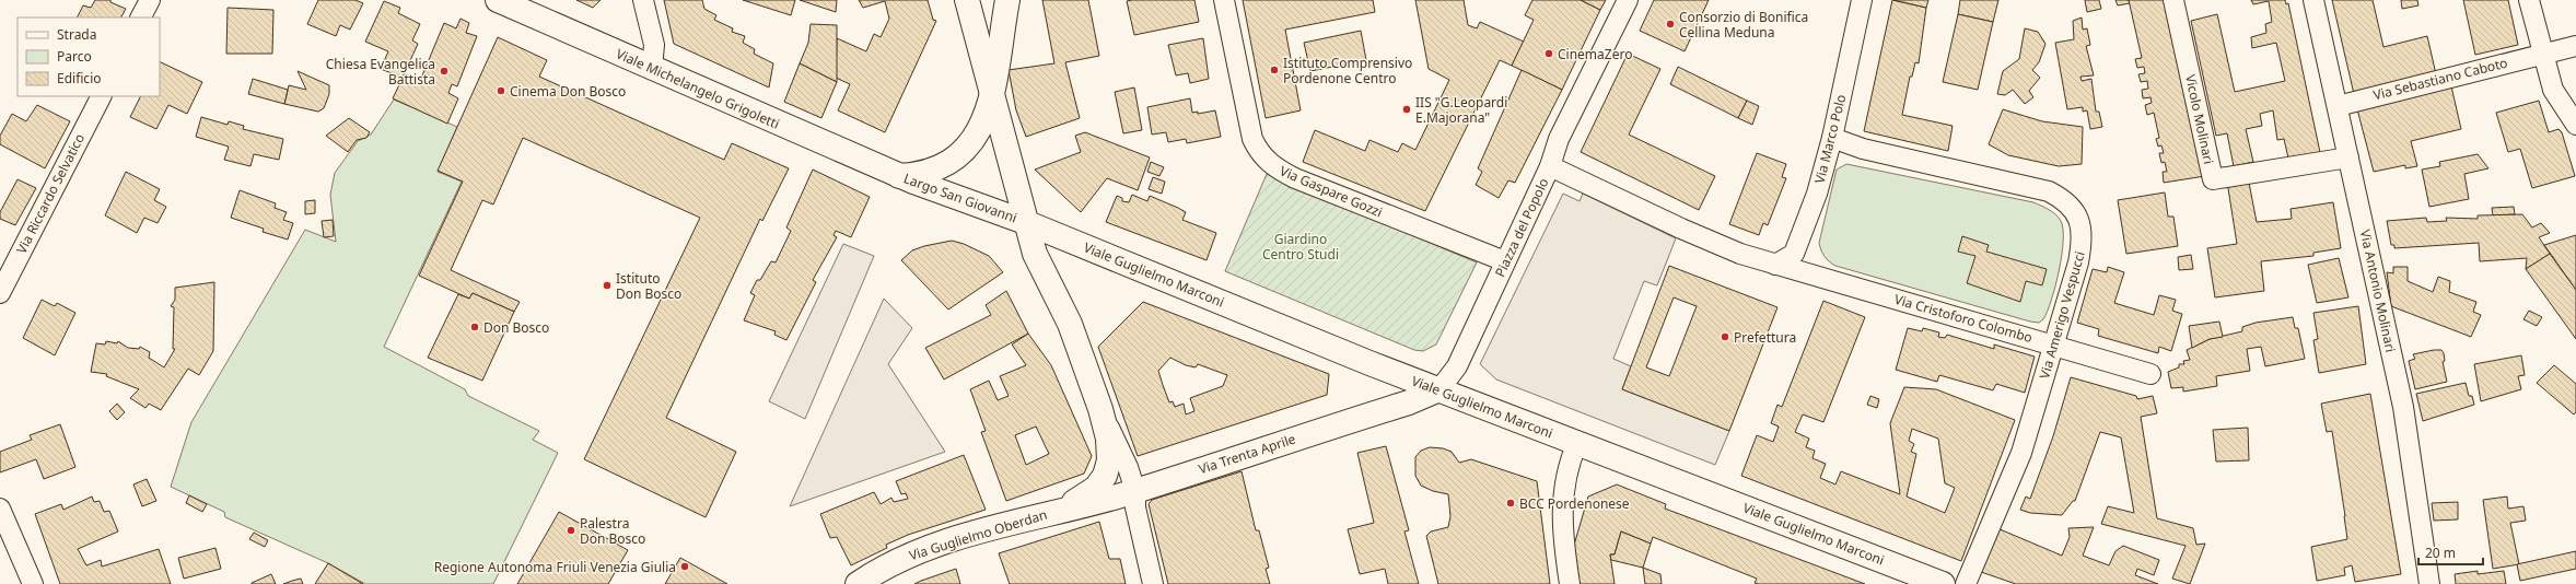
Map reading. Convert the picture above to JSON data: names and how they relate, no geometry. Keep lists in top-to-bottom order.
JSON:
{
  "streets": {
    "main road": [
      "Viale Michelangelo Grigoletti",
      "Largo San Giovanni",
      "Viale Guglielmo Marconi",
      "Via Trenta Aprile",
      "Via Guglielmo Oberdan"
    ],
    "street": [
      "Via Sebastiano Caboto",
      "Vicolo Molinari",
      "Via Marco Polo",
      "Via Gaspare Gozzi",
      "Via Riccardo Selvatico",
      "Piazza del Popolo",
      "Via Antonio Molinari",
      "Via Amerigo Vespucci",
      "Via Cristoforo Colombo"
    ]
  },
  "crossings": [
    ["Via Sebastiano Caboto", "Via Antonio Molinari"],
    ["Viale Michelangelo Grigoletti", "Largo San Giovanni"],
    ["Vicolo Molinari", "Via Antonio Molinari"],
    ["Via Marco Polo", "Piazza del Popolo"],
    ["Via Marco Polo", "Via Amerigo Vespucci"],
    ["Via Marco Polo", "Via Cristoforo Colombo"],
    ["Via Gaspare Gozzi", "Piazza del Popolo"],
    ["Largo San Giovanni", "Viale Guglielmo Marconi"],
    ["Largo San Giovanni", "Via Trenta Aprile"],
    ["Largo San Giovanni", "Via Guglielmo Oberdan"],
    ["Piazza del Popolo", "Viale Guglielmo Marconi"],
    ["Piazza del Popolo", "Via Cristoforo Colombo"],
    ["Piazza del Popolo", "Via Trenta Aprile"],
    ["Viale Guglielmo Marconi", "Via Trenta Aprile"],
    ["Via Amerigo Vespucci", "Via Cristoforo Colombo"],
    ["Via Trenta Aprile", "Via Guglielmo Oberdan"]
  ],
  "parks": ["Giardino Centro Studi"],
  "places": [
    "Consorzio di Bonifica Cellina Meduna",
    "CinemaZero",
    "Istituto Comprensivo Pordenone Centro",
    "Chiesa Evangelica Battista",
    "Cinema Don Bosco",
    "IIS \"G.Leopardi E.Majorana\"",
    "Istituto Don Bosco",
    "Don Bosco",
    "Prefettura",
    "BCC Pordenonese",
    "Palestra Don Bosco",
    "Regione Autonoma Friuli Venezia Giulia"
  ],
  "legend": ["Strada", "Parco", "Edificio"],
  "scale_bar": "20 m"
}
